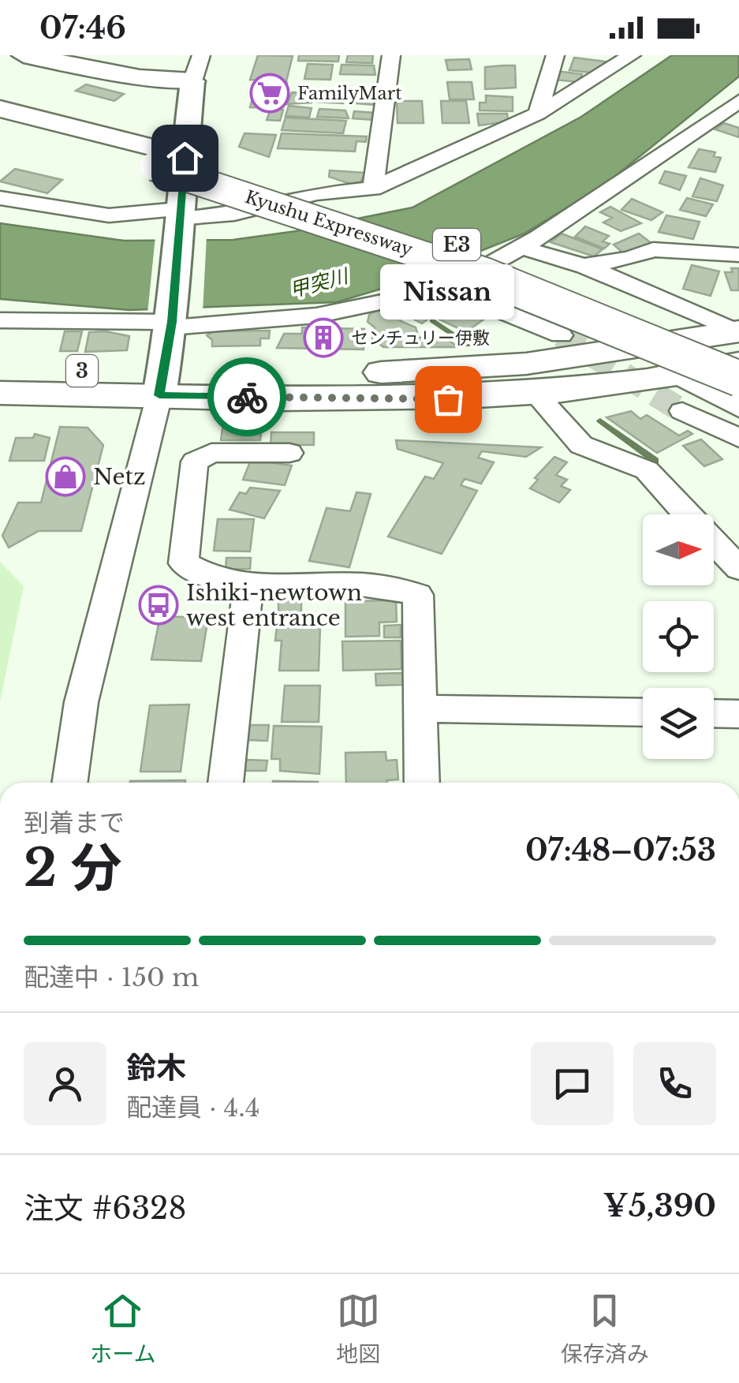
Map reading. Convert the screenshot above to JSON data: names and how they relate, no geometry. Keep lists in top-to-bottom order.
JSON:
{
  "streets": {
    "highway": ["Kyushu Expressway", "E3", "3"]
  },
  "crossings": [
    ["Kyushu Expressway", "3"]
  ],
  "water": ["甲突川"],
  "places": {
    "supermarket": ["FamilyMart"],
    "building": ["センチュリー伊敷"],
    "other": ["Nissan"],
    "shop": ["Netz"],
    "bus stop": ["Ishiki-newtown west entrance"]
  },
  "north": "right",
  "page": {
    "status": "07:46",
    "bubble": "Nissan",
    "heading": ["2 分", "到着まで", "07:48–07:53"],
    "panel": [
      "鈴木",
      "配達員 · 4.4",
      "注文 #6328",
      "¥5,390"
    ],
    "bar": "配達中 · 150 m",
    "tabs": ["ホーム", "地図", "保存済み"]
  }
}
